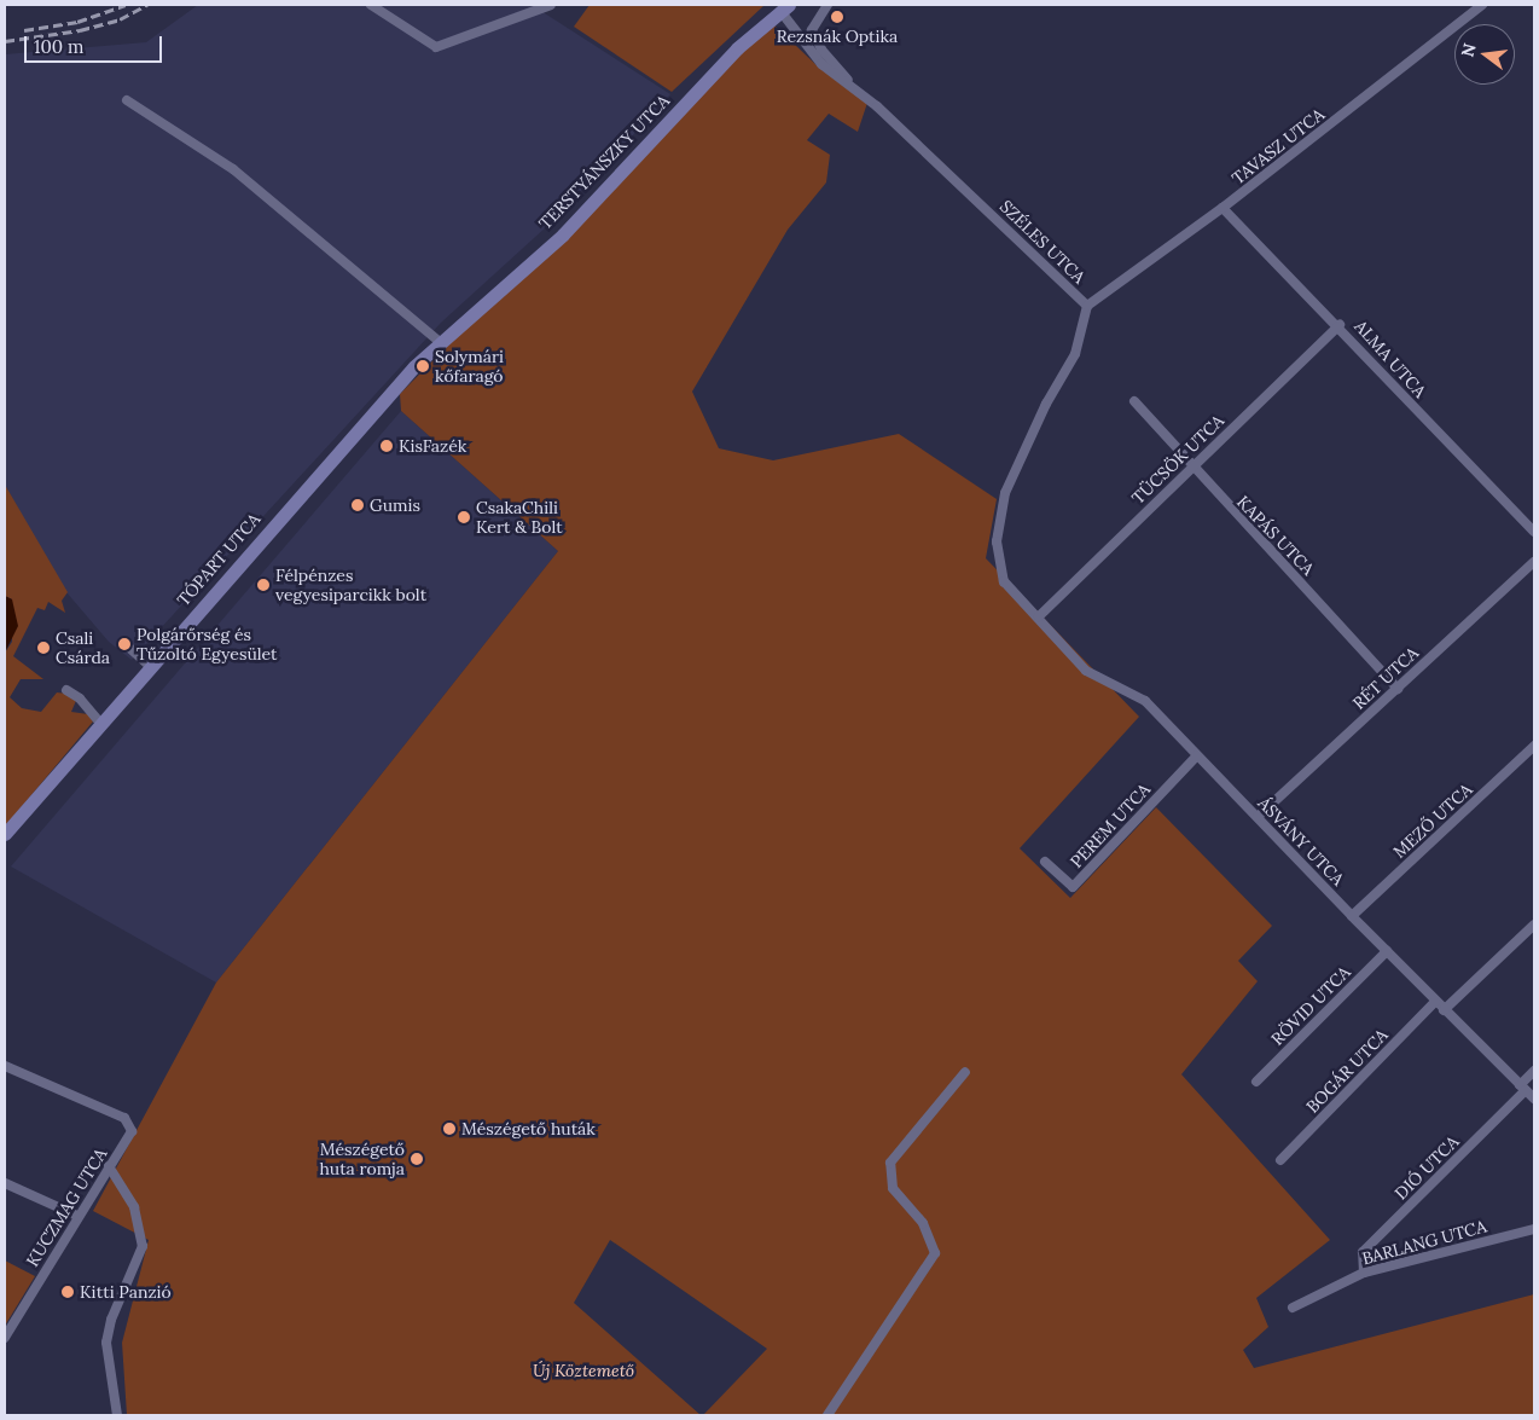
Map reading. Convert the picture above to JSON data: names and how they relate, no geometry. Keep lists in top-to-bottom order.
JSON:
{
  "streets": {
    "main road": ["TERSTYÁNSZKY UTCA", "TÓPART UTCA"],
    "street": [
      "TAVASZ UTCA",
      "SZÉLES UTCA",
      "ALMA UTCA",
      "TÜCSÖK UTCA",
      "KAPÁS UTCA",
      "RÉT UTCA",
      "MEZŐ UTCA",
      "PEREM UTCA",
      "ÁSVÁNY UTCA",
      "RÖVID UTCA",
      "BOGÁR UTCA",
      "DIÓ UTCA",
      "KUCZMAG UTCA",
      "BARLANG UTCA"
    ]
  },
  "crossings": [
    ["TAVASZ UTCA", "SZÉLES UTCA"],
    ["TAVASZ UTCA", "ALMA UTCA"],
    ["TERSTYÁNSZKY UTCA", "SZÉLES UTCA"],
    ["TERSTYÁNSZKY UTCA", "TÓPART UTCA"],
    ["SZÉLES UTCA", "TÜCSÖK UTCA"],
    ["SZÉLES UTCA", "ÁSVÁNY UTCA"],
    ["ALMA UTCA", "TÜCSÖK UTCA"],
    ["TÜCSÖK UTCA", "KAPÁS UTCA"],
    ["TÜCSÖK UTCA", "ÁSVÁNY UTCA"],
    ["KAPÁS UTCA", "RÉT UTCA"],
    ["RÉT UTCA", "ÁSVÁNY UTCA"],
    ["MEZŐ UTCA", "ÁSVÁNY UTCA"],
    ["PEREM UTCA", "ÁSVÁNY UTCA"],
    ["ÁSVÁNY UTCA", "RÖVID UTCA"],
    ["ÁSVÁNY UTCA", "BOGÁR UTCA"],
    ["ÁSVÁNY UTCA", "DIÓ UTCA"],
    ["DIÓ UTCA", "BARLANG UTCA"]
  ],
  "parks": ["Új Köztemető"],
  "places": [
    "Rezsnák Optika",
    "Solymári kőfaragó",
    "KisFazék",
    "Gumis",
    "CsakaChili Kert & Bolt",
    "Félpénzes vegyesiparcikk bolt",
    "Polgárőrség és Tűzoltó Egyesület",
    "Csali Csárda",
    "Mészégető huták",
    "Mészégető huta romja",
    "Kitti Panzió"
  ],
  "scale_bar": "100 m",
  "north": "left"
}
